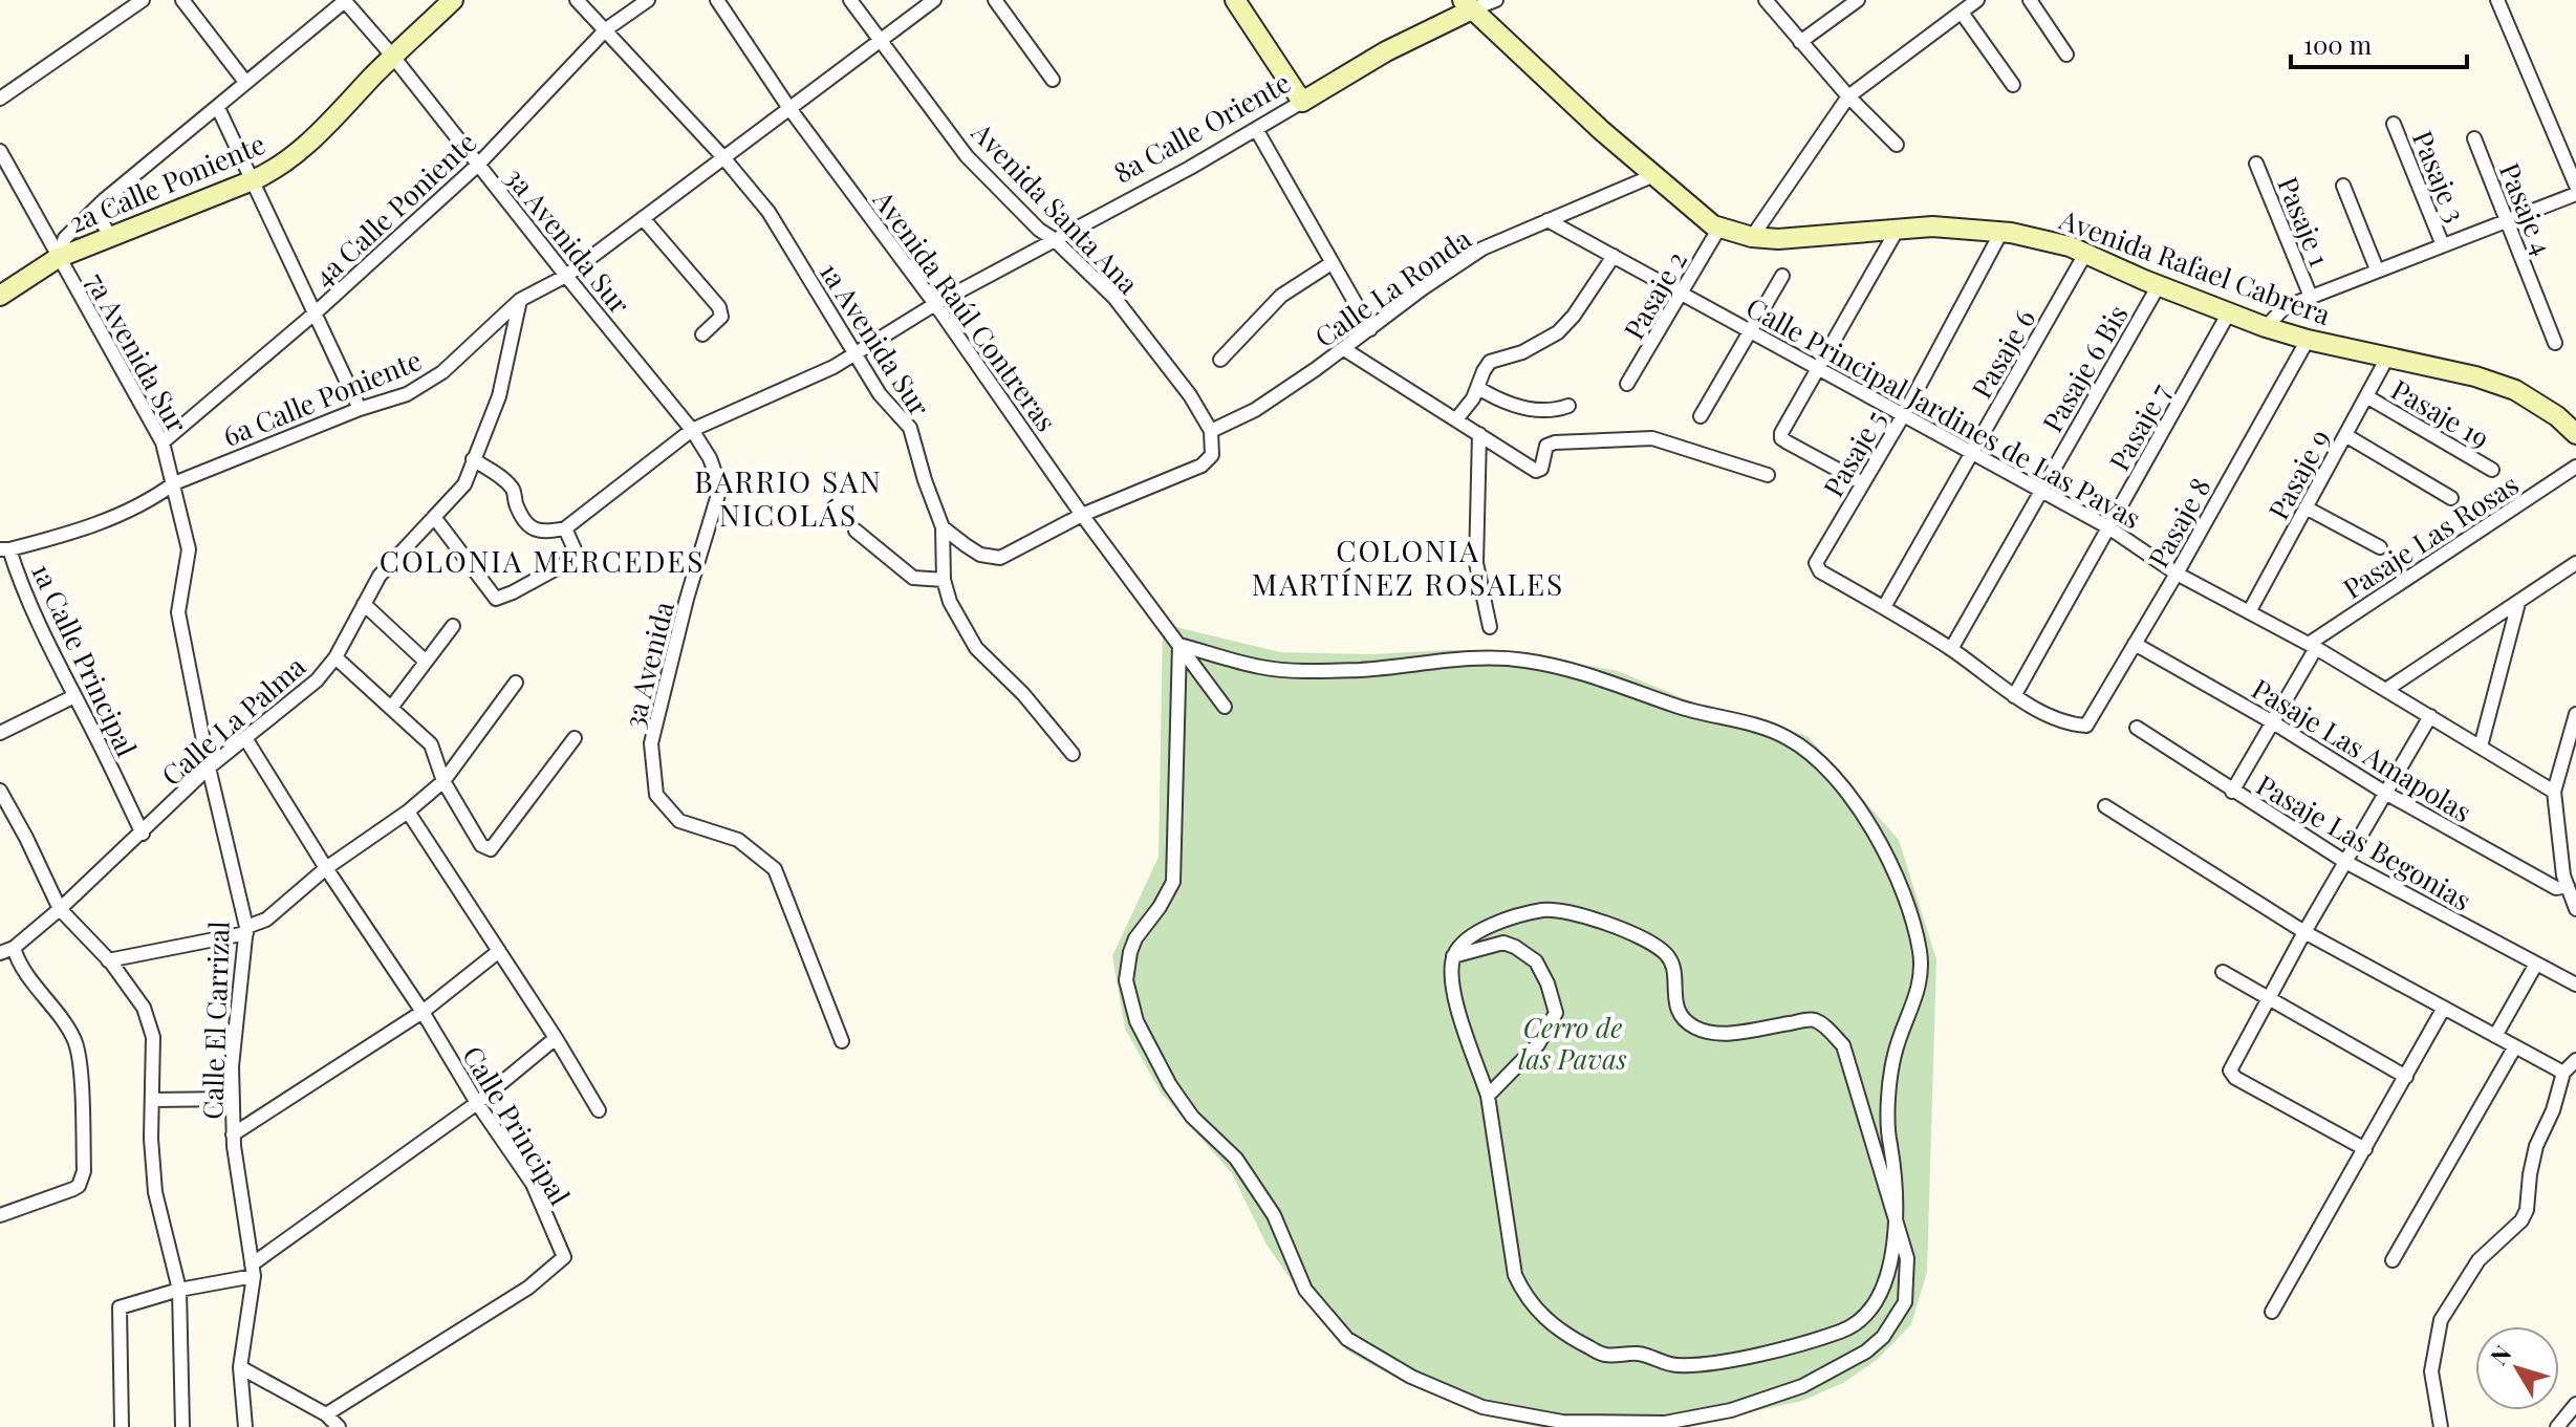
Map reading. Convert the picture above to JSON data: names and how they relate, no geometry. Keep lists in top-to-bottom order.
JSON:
{
  "streets": {
    "street": [
      "8a Calle Oriente",
      "Pasaje 3",
      "2a Calle Poniente",
      "Avenida Santa Ana",
      "4a Calle Poniente",
      "Pasaje 4",
      "Pasaje 1",
      "3a Avenida Sur",
      "Avenida Rafael Cabrera",
      "Calle La Ronda",
      "Pasaje 2",
      "Avenida Raúl Contreras",
      "1a Avenida Sur",
      "7a Avenida Sur",
      "Pasaje 6",
      "Pasaje 6 Bis",
      "6a Calle Poniente",
      "Calle Principal Jardines de Las Pavas",
      "Pasaje 19",
      "Pasaje 7",
      "Pasaje 5",
      "Pasaje 9",
      "Pasaje 8",
      "Pasaje Las Rosas",
      "1a Calle Principal",
      "3a Avenida",
      "Calle La Palma",
      "Pasaje Las Amapolas",
      "Pasaje Las Begonias",
      "Calle El Carrizal",
      "Calle Principal"
    ]
  },
  "crossings": [
    ["8a Calle Oriente", "Avenida Santa Ana"],
    ["8a Calle Oriente", "3a Avenida Sur"],
    ["8a Calle Oriente", "Avenida Rafael Cabrera"],
    ["8a Calle Oriente", "Avenida Raúl Contreras"],
    ["8a Calle Oriente", "1a Avenida Sur"],
    ["8a Calle Oriente", "3a Avenida"],
    ["2a Calle Poniente", "3a Avenida Sur"],
    ["2a Calle Poniente", "7a Avenida Sur"],
    ["Avenida Santa Ana", "Calle La Ronda"],
    ["Avenida Santa Ana", "Avenida Raúl Contreras"],
    ["Avenida Santa Ana", "6a Calle Poniente"],
    ["4a Calle Poniente", "3a Avenida Sur"],
    ["4a Calle Poniente", "1a Avenida Sur"],
    ["4a Calle Poniente", "7a Avenida Sur"],
    ["3a Avenida Sur", "6a Calle Poniente"],
    ["3a Avenida Sur", "3a Avenida"],
    ["Avenida Rafael Cabrera", "Calle La Ronda"],
    ["Avenida Rafael Cabrera", "Pasaje 2"],
    ["Avenida Rafael Cabrera", "Pasaje 6"],
    ["Avenida Rafael Cabrera", "Pasaje 6 Bis"],
    ["Avenida Rafael Cabrera", "Pasaje 7"],
    ["Avenida Rafael Cabrera", "Pasaje 5"],
    ["Avenida Rafael Cabrera", "Pasaje 9"],
    ["Avenida Rafael Cabrera", "Pasaje 8"],
    ["Calle La Ronda", "Calle Principal Jardines de Las Pavas"],
    ["Pasaje 2", "Calle Principal Jardines de Las Pavas"],
    ["Avenida Raúl Contreras", "6a Calle Poniente"],
    ["1a Avenida Sur", "6a Calle Poniente"],
    ["7a Avenida Sur", "6a Calle Poniente"],
    ["7a Avenida Sur", "Calle La Palma"],
    ["7a Avenida Sur", "Calle El Carrizal"],
    ["Pasaje 6", "Calle Principal Jardines de Las Pavas"],
    ["Pasaje 6", "Pasaje 5"],
    ["Pasaje 6 Bis", "Calle Principal Jardines de Las Pavas"],
    ["6a Calle Poniente", "1a Calle Principal"],
    ["6a Calle Poniente", "Calle La Palma"],
    ["Calle Principal Jardines de Las Pavas", "Pasaje 7"],
    ["Calle Principal Jardines de Las Pavas", "Pasaje 5"],
    ["Calle Principal Jardines de Las Pavas", "Pasaje 9"],
    ["Calle Principal Jardines de Las Pavas", "Pasaje 8"],
    ["Calle Principal Jardines de Las Pavas", "Pasaje Las Rosas"],
    ["Pasaje 19", "Pasaje 9"],
    ["Pasaje 7", "Pasaje 8"],
    ["Pasaje 8", "Pasaje Las Amapolas"],
    ["1a Calle Principal", "Calle La Palma"],
    ["Calle La Palma", "Calle El Carrizal"],
    ["Calle La Palma", "Calle Principal"]
  ],
  "districts": ["BARRIO SAN NICOLÁS", "COLONIA MARTÍNEZ ROSALES", "COLONIA MERCEDES"],
  "parks": ["Cerro de las Pavas"],
  "scale_bar": "100 m",
  "north": "top left"
}
